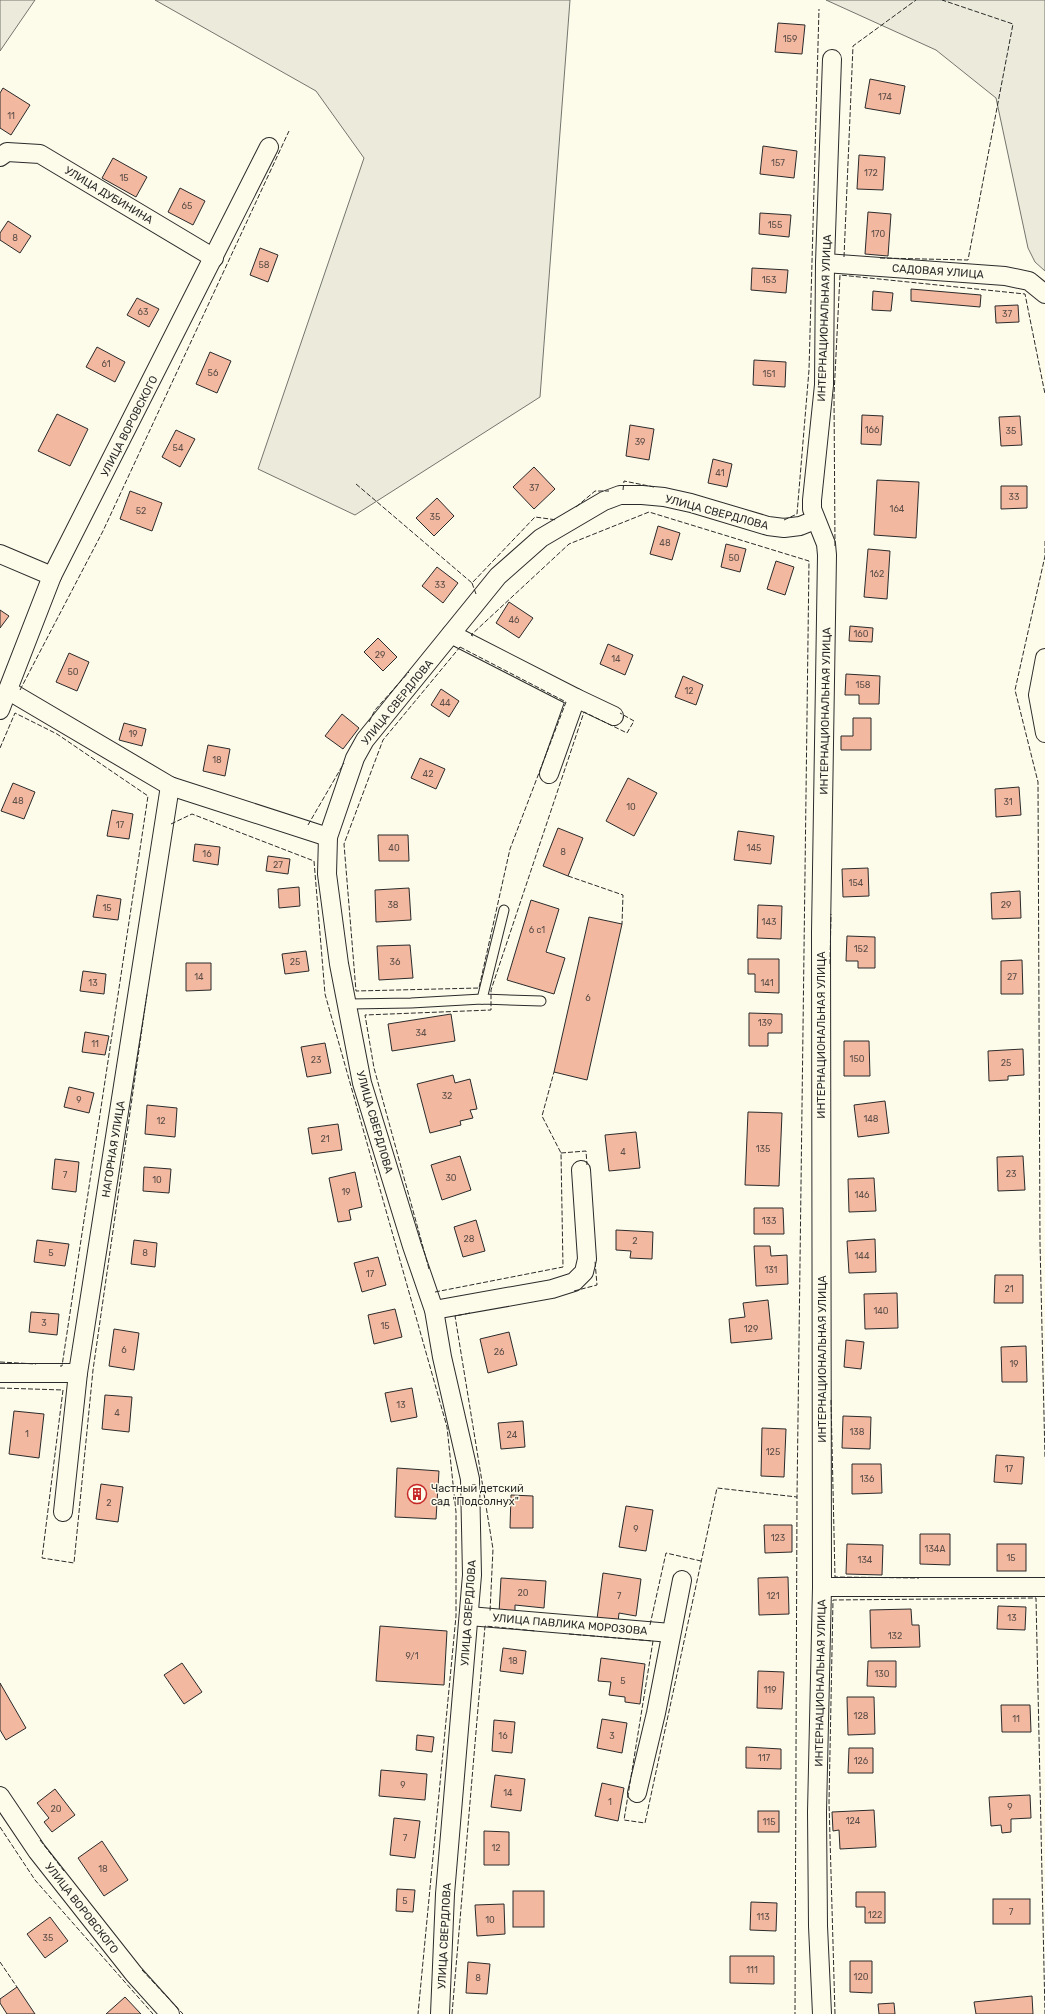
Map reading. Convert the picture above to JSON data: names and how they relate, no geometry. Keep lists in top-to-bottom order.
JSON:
{
  "streets": {
    "street": [
      "УЛИЦА ДУБИНИНА",
      "САДОВАЯ УЛИЦА",
      "ИНТЕРНАЦИОНАЛЬНАЯ УЛИЦА",
      "УЛИЦА ВОРОВСКОГО",
      "УЛИЦА СВЕРДЛОВА",
      "НАГОРНАЯ УЛИЦА",
      "УЛИЦА ПАВЛИКА МОРОЗОВА"
    ]
  },
  "crossings": [
    ["УЛИЦА ДУБИНИНА", "УЛИЦА ВОРОВСКОГО"],
    ["САДОВАЯ УЛИЦА", "ИНТЕРНАЦИОНАЛЬНАЯ УЛИЦА"],
    ["ИНТЕРНАЦИОНАЛЬНАЯ УЛИЦА", "УЛИЦА СВЕРДЛОВА"],
    ["УЛИЦА СВЕРДЛОВА", "УЛИЦА ПАВЛИКА МОРОЗОВА"]
  ],
  "places": {
    "building": ["Частный детский сад \"Подсолнух\""]
  },
  "house_numbers": [
    "159",
    "174",
    "11",
    "157",
    "172",
    "15",
    "65",
    "155",
    "170",
    "8",
    "58",
    "153",
    "63",
    "37",
    "61",
    "56",
    "151",
    "166",
    "35",
    "39",
    "54",
    "41",
    "37",
    "33",
    "164",
    "52",
    "35",
    "48",
    "50",
    "162",
    "33",
    "46",
    "160",
    "29",
    "14",
    "50",
    "158",
    "12",
    "44",
    "19",
    "18",
    "42",
    "48",
    "31",
    "10",
    "17",
    "40",
    "145",
    "8",
    "16",
    "27",
    "154",
    "38",
    "29",
    "15",
    "143",
    "6 с1",
    "152",
    "25",
    "36",
    "14",
    "27",
    "13",
    "141",
    "6",
    "139",
    "34",
    "11",
    "150",
    "23",
    "25",
    "32",
    "9",
    "148",
    "12",
    "21",
    "135",
    "4",
    "23",
    "7",
    "30",
    "10",
    "19",
    "146",
    "133",
    "28",
    "2",
    "5",
    "8",
    "144",
    "131",
    "17",
    "21",
    "140",
    "3",
    "15",
    "129",
    "6",
    "26",
    "19",
    "13",
    "4",
    "138",
    "1",
    "24",
    "125",
    "17",
    "136",
    "2",
    "9",
    "123",
    "134А",
    "15",
    "134",
    "20",
    "7",
    "121",
    "13",
    "132",
    "9/1",
    "18",
    "130",
    "5",
    "119",
    "128",
    "11",
    "16",
    "3",
    "117",
    "126",
    "9",
    "14",
    "1",
    "9",
    "20",
    "124",
    "115",
    "7",
    "12",
    "18",
    "5",
    "7",
    "122",
    "113",
    "10",
    "35",
    "111",
    "120",
    "8"
  ]
}
